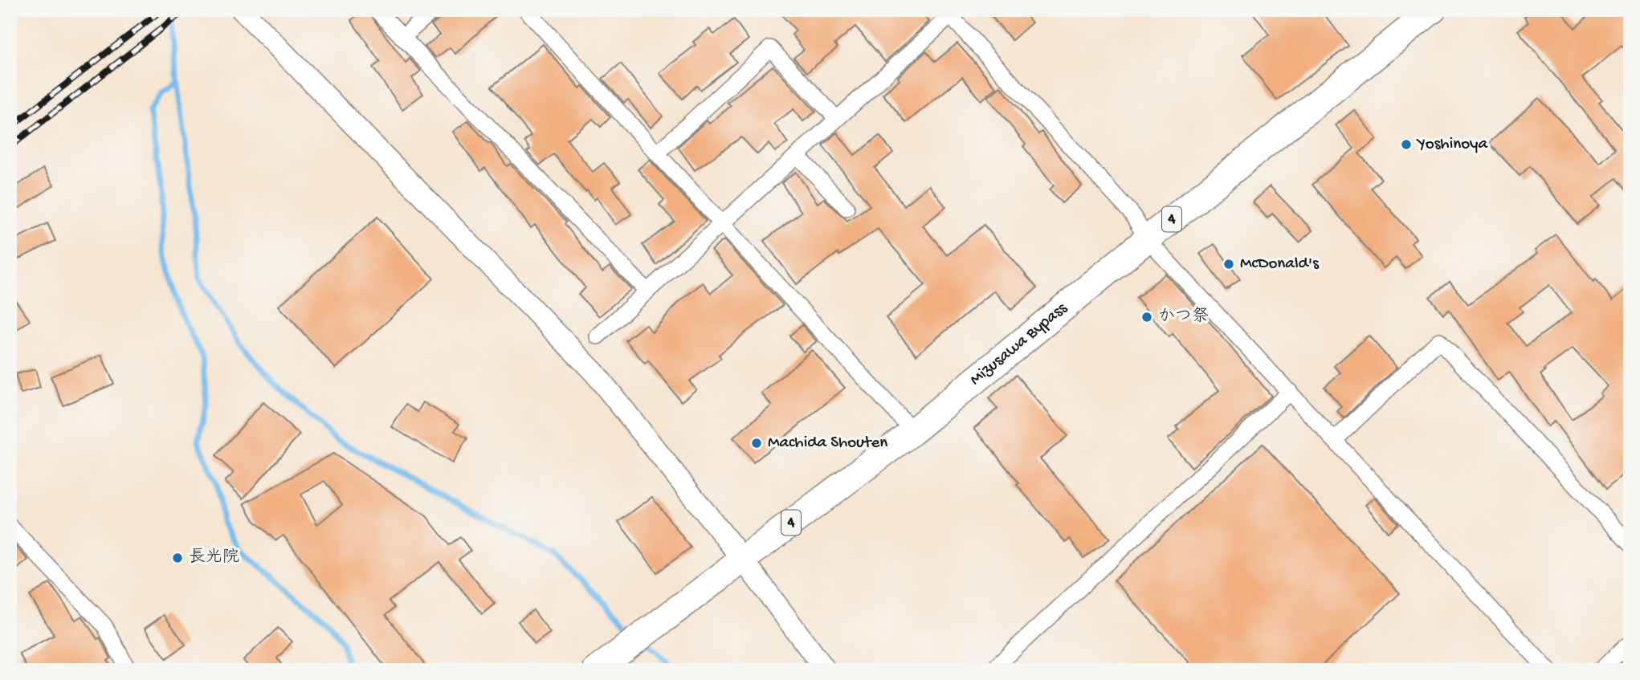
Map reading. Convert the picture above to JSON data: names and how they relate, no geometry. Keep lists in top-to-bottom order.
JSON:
{
  "streets": {
    "highway": ["4", "Mizusawa Bypass"]
  },
  "places": [
    "Yoshinoya",
    "McDonald's",
    "かつ祭",
    "Machida Shouten",
    "長光院"
  ]
}
